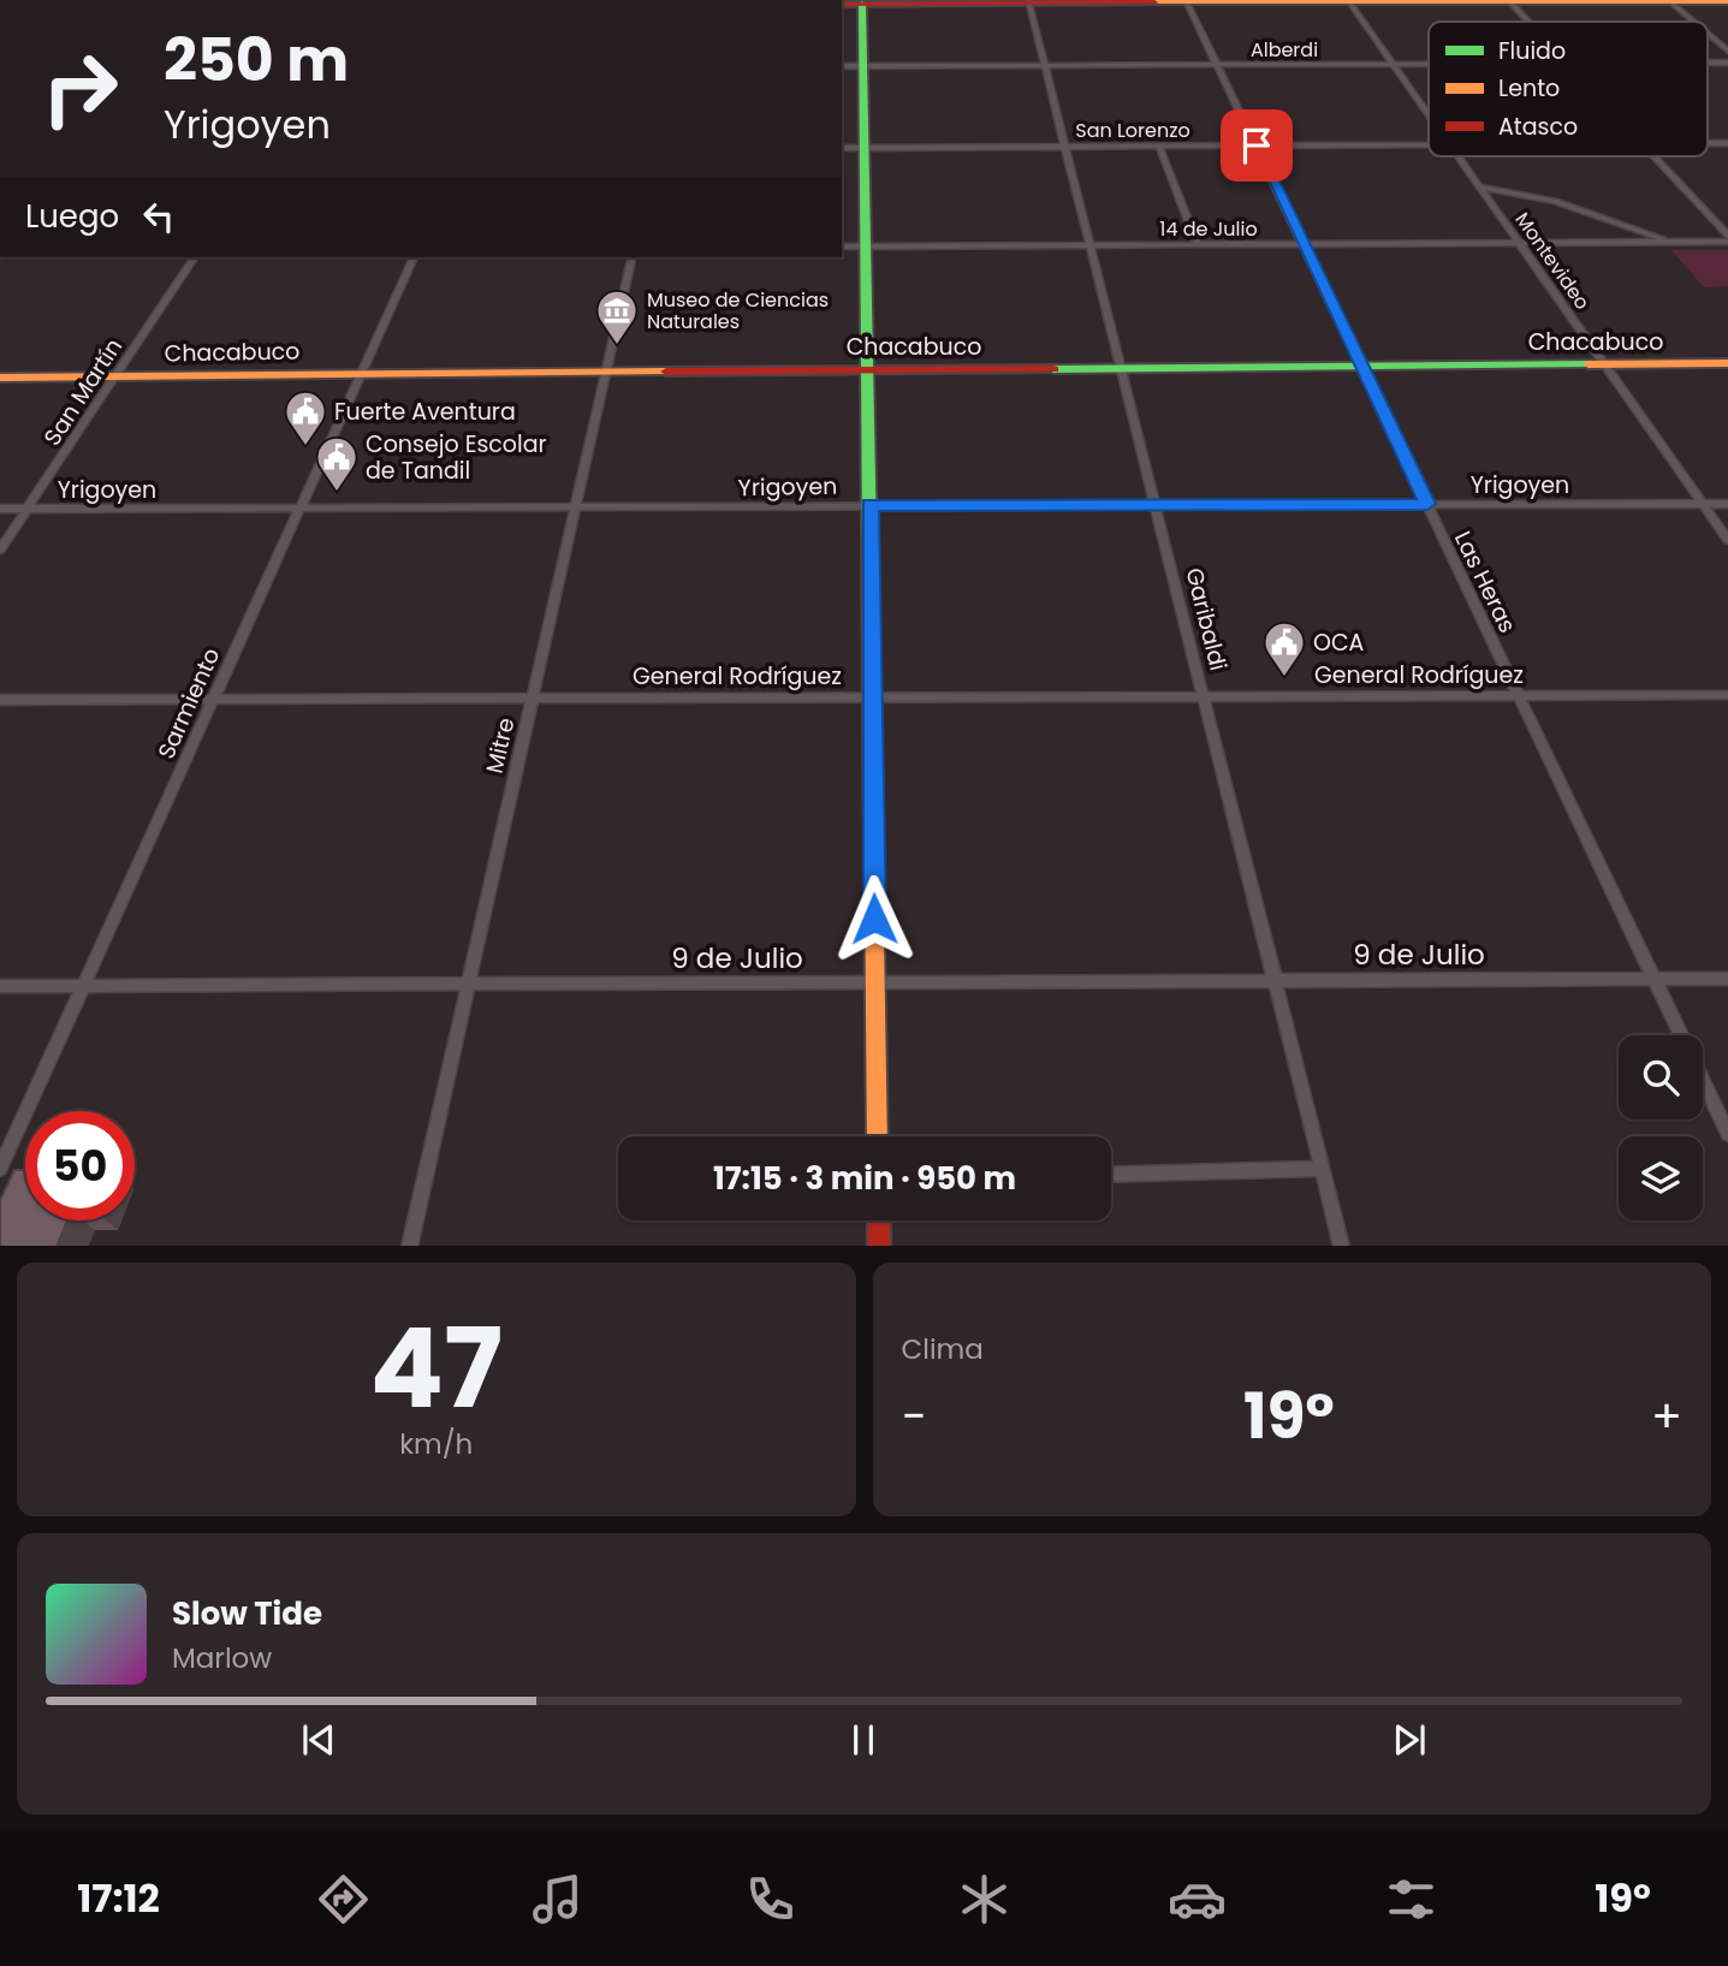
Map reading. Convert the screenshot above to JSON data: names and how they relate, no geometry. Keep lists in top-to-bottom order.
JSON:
{
  "streets": {
    "main road": ["Chacabuco"],
    "street": [
      "Alberdi",
      "San Lorenzo",
      "14 de Julio",
      "Montevideo",
      "San Martín",
      "Yrigoyen",
      "Las Heras",
      "Garibaldi",
      "General Rodríguez",
      "Sarmiento",
      "Mitre",
      "9 de Julio"
    ]
  },
  "crossings": [
    ["Alberdi", "Montevideo"],
    ["Alberdi", "Las Heras"],
    ["Alberdi", "Garibaldi"],
    ["San Lorenzo", "Las Heras"],
    ["San Lorenzo", "Garibaldi"],
    ["14 de Julio", "Montevideo"],
    ["14 de Julio", "Las Heras"],
    ["14 de Julio", "Garibaldi"],
    ["Montevideo", "Chacabuco"],
    ["Montevideo", "Yrigoyen"],
    ["Chacabuco", "San Martín"],
    ["Chacabuco", "Las Heras"],
    ["Chacabuco", "Garibaldi"],
    ["Chacabuco", "Sarmiento"],
    ["Chacabuco", "Mitre"],
    ["San Martín", "Yrigoyen"],
    ["Yrigoyen", "Las Heras"],
    ["Yrigoyen", "Garibaldi"],
    ["Yrigoyen", "Sarmiento"],
    ["Yrigoyen", "Mitre"],
    ["Las Heras", "General Rodríguez"],
    ["Las Heras", "9 de Julio"],
    ["Garibaldi", "General Rodríguez"],
    ["Garibaldi", "9 de Julio"],
    ["General Rodríguez", "Sarmiento"],
    ["General Rodríguez", "Mitre"],
    ["Sarmiento", "9 de Julio"],
    ["Mitre", "9 de Julio"]
  ],
  "places": {
    "museum": ["Museo de Ciencias Naturales"],
    "public building": ["Fuerte Aventura", "Consejo Escolar de Tandil", "OCA"]
  },
  "legend": ["Fluido", "Lento", "Atasco"],
  "page": {
    "turn": ["250 m", "Yrigoyen"],
    "then": "Luego",
    "limit": "50",
    "trip": "17:15 · 3 min · 950 m",
    "tile": [
      ["47", "km/h"],
      "Clima"
    ],
    "heat": ["−", "19°", "+"],
    "song": ["Slow Tide", "Marlow"],
    "tabs": ["17:12", "19°"]
  }
}
